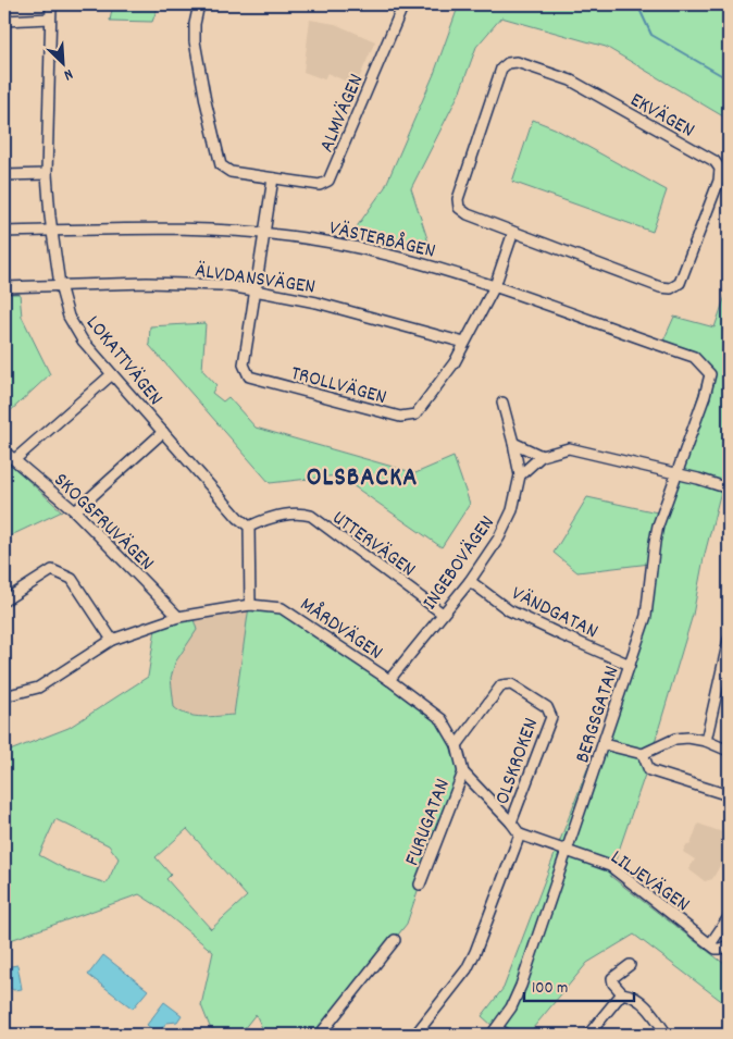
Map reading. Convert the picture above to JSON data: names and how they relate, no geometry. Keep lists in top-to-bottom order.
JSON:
{
  "streets": {
    "street": [
      "ALMVÄGEN",
      "EKVÄGEN",
      "VÄSTERBÅGEN",
      "ÄLVDANSVÄGEN",
      "LOKATTVÄGEN",
      "TROLLVÄGEN",
      "SKOGSFRUVÄGEN",
      "UTTERVÄGEN",
      "INGEBOVÄGEN",
      "VÄNDGATAN",
      "MÅRDVÄGEN",
      "BERGSGATAN",
      "OLSKROKEN",
      "FURUGATAN",
      "LILJEVÄGEN"
    ]
  },
  "crossings": [
    ["VÄSTERBÅGEN", "LOKATTVÄGEN"],
    ["VÄSTERBÅGEN", "TROLLVÄGEN"],
    ["VÄSTERBÅGEN", "BERGSGATAN"],
    ["ÄLVDANSVÄGEN", "LOKATTVÄGEN"],
    ["ÄLVDANSVÄGEN", "TROLLVÄGEN"],
    ["LOKATTVÄGEN", "UTTERVÄGEN"],
    ["SKOGSFRUVÄGEN", "MÅRDVÄGEN"],
    ["UTTERVÄGEN", "INGEBOVÄGEN"],
    ["INGEBOVÄGEN", "VÄNDGATAN"],
    ["INGEBOVÄGEN", "MÅRDVÄGEN"],
    ["VÄNDGATAN", "BERGSGATAN"],
    ["MÅRDVÄGEN", "OLSKROKEN"],
    ["MÅRDVÄGEN", "FURUGATAN"],
    ["BERGSGATAN", "LILJEVÄGEN"]
  ],
  "districts": ["OLSBACKA"],
  "scale_bar": "100 m",
  "north": "bottom right"
}
